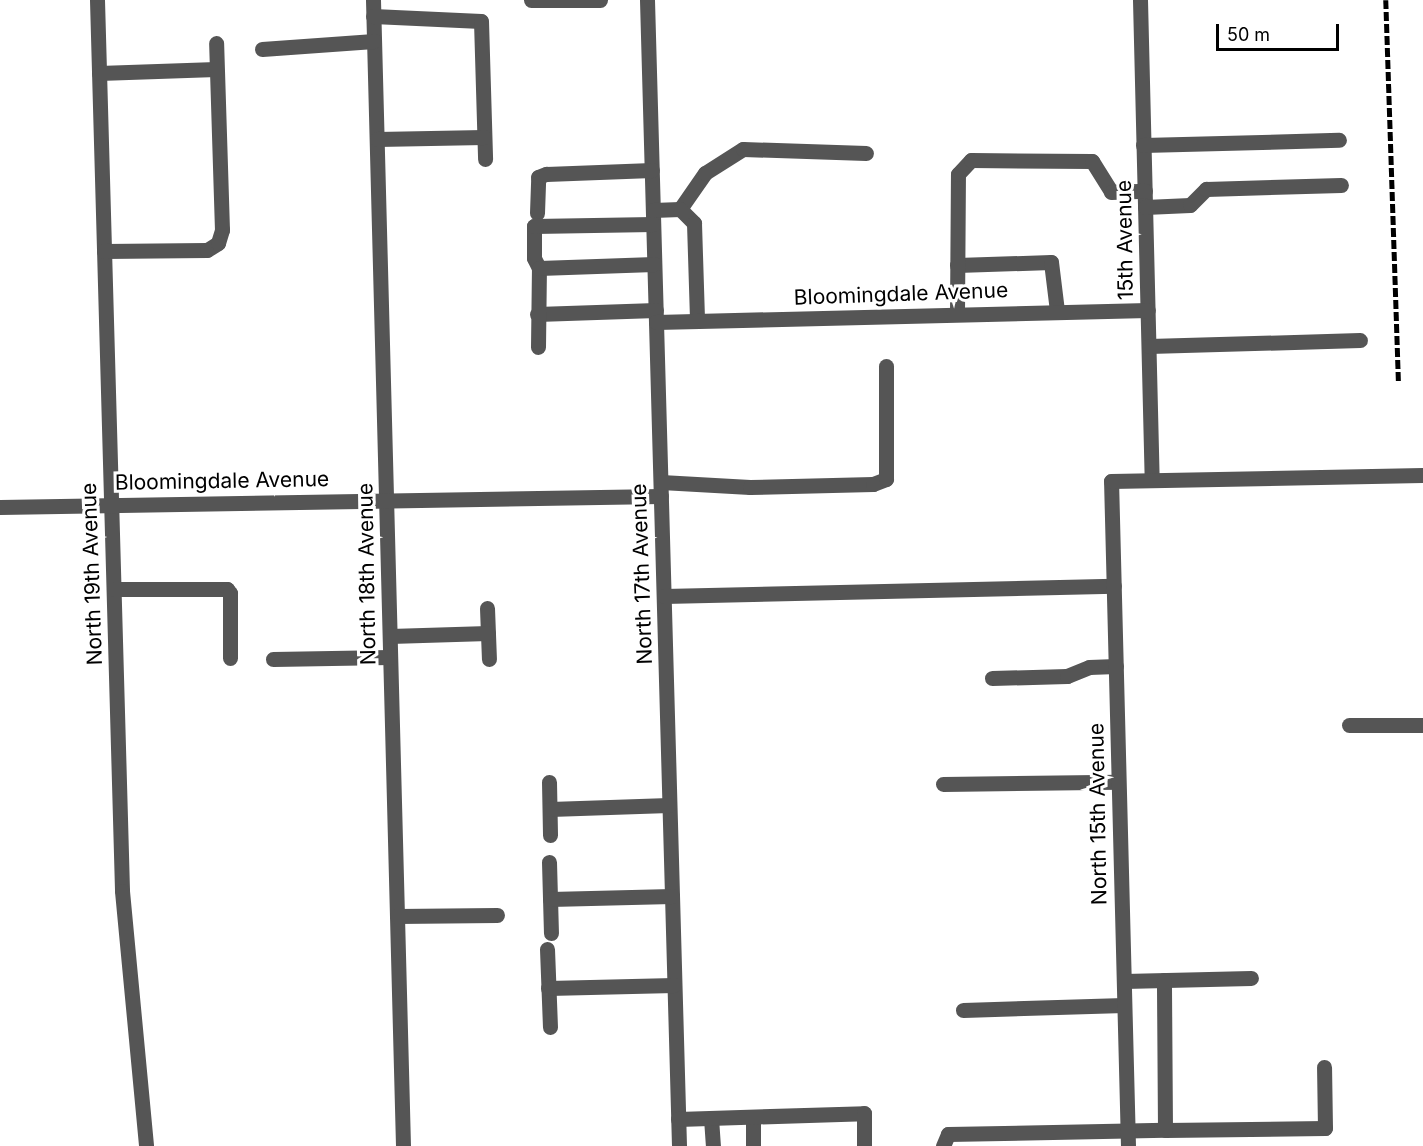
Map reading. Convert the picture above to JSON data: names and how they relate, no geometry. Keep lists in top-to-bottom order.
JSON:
{
  "streets": {
    "street": [
      "15th Avenue",
      "Bloomingdale Avenue",
      "North 19th Avenue",
      "North 18th Avenue",
      "North 17th Avenue",
      "North 15th Avenue"
    ]
  },
  "crossings": [
    ["15th Avenue", "Bloomingdale Avenue"],
    ["15th Avenue", "North 15th Avenue"],
    ["Bloomingdale Avenue", "North 19th Avenue"],
    ["Bloomingdale Avenue", "North 18th Avenue"],
    ["Bloomingdale Avenue", "North 17th Avenue"]
  ],
  "scale_bar": "50 m"
}
